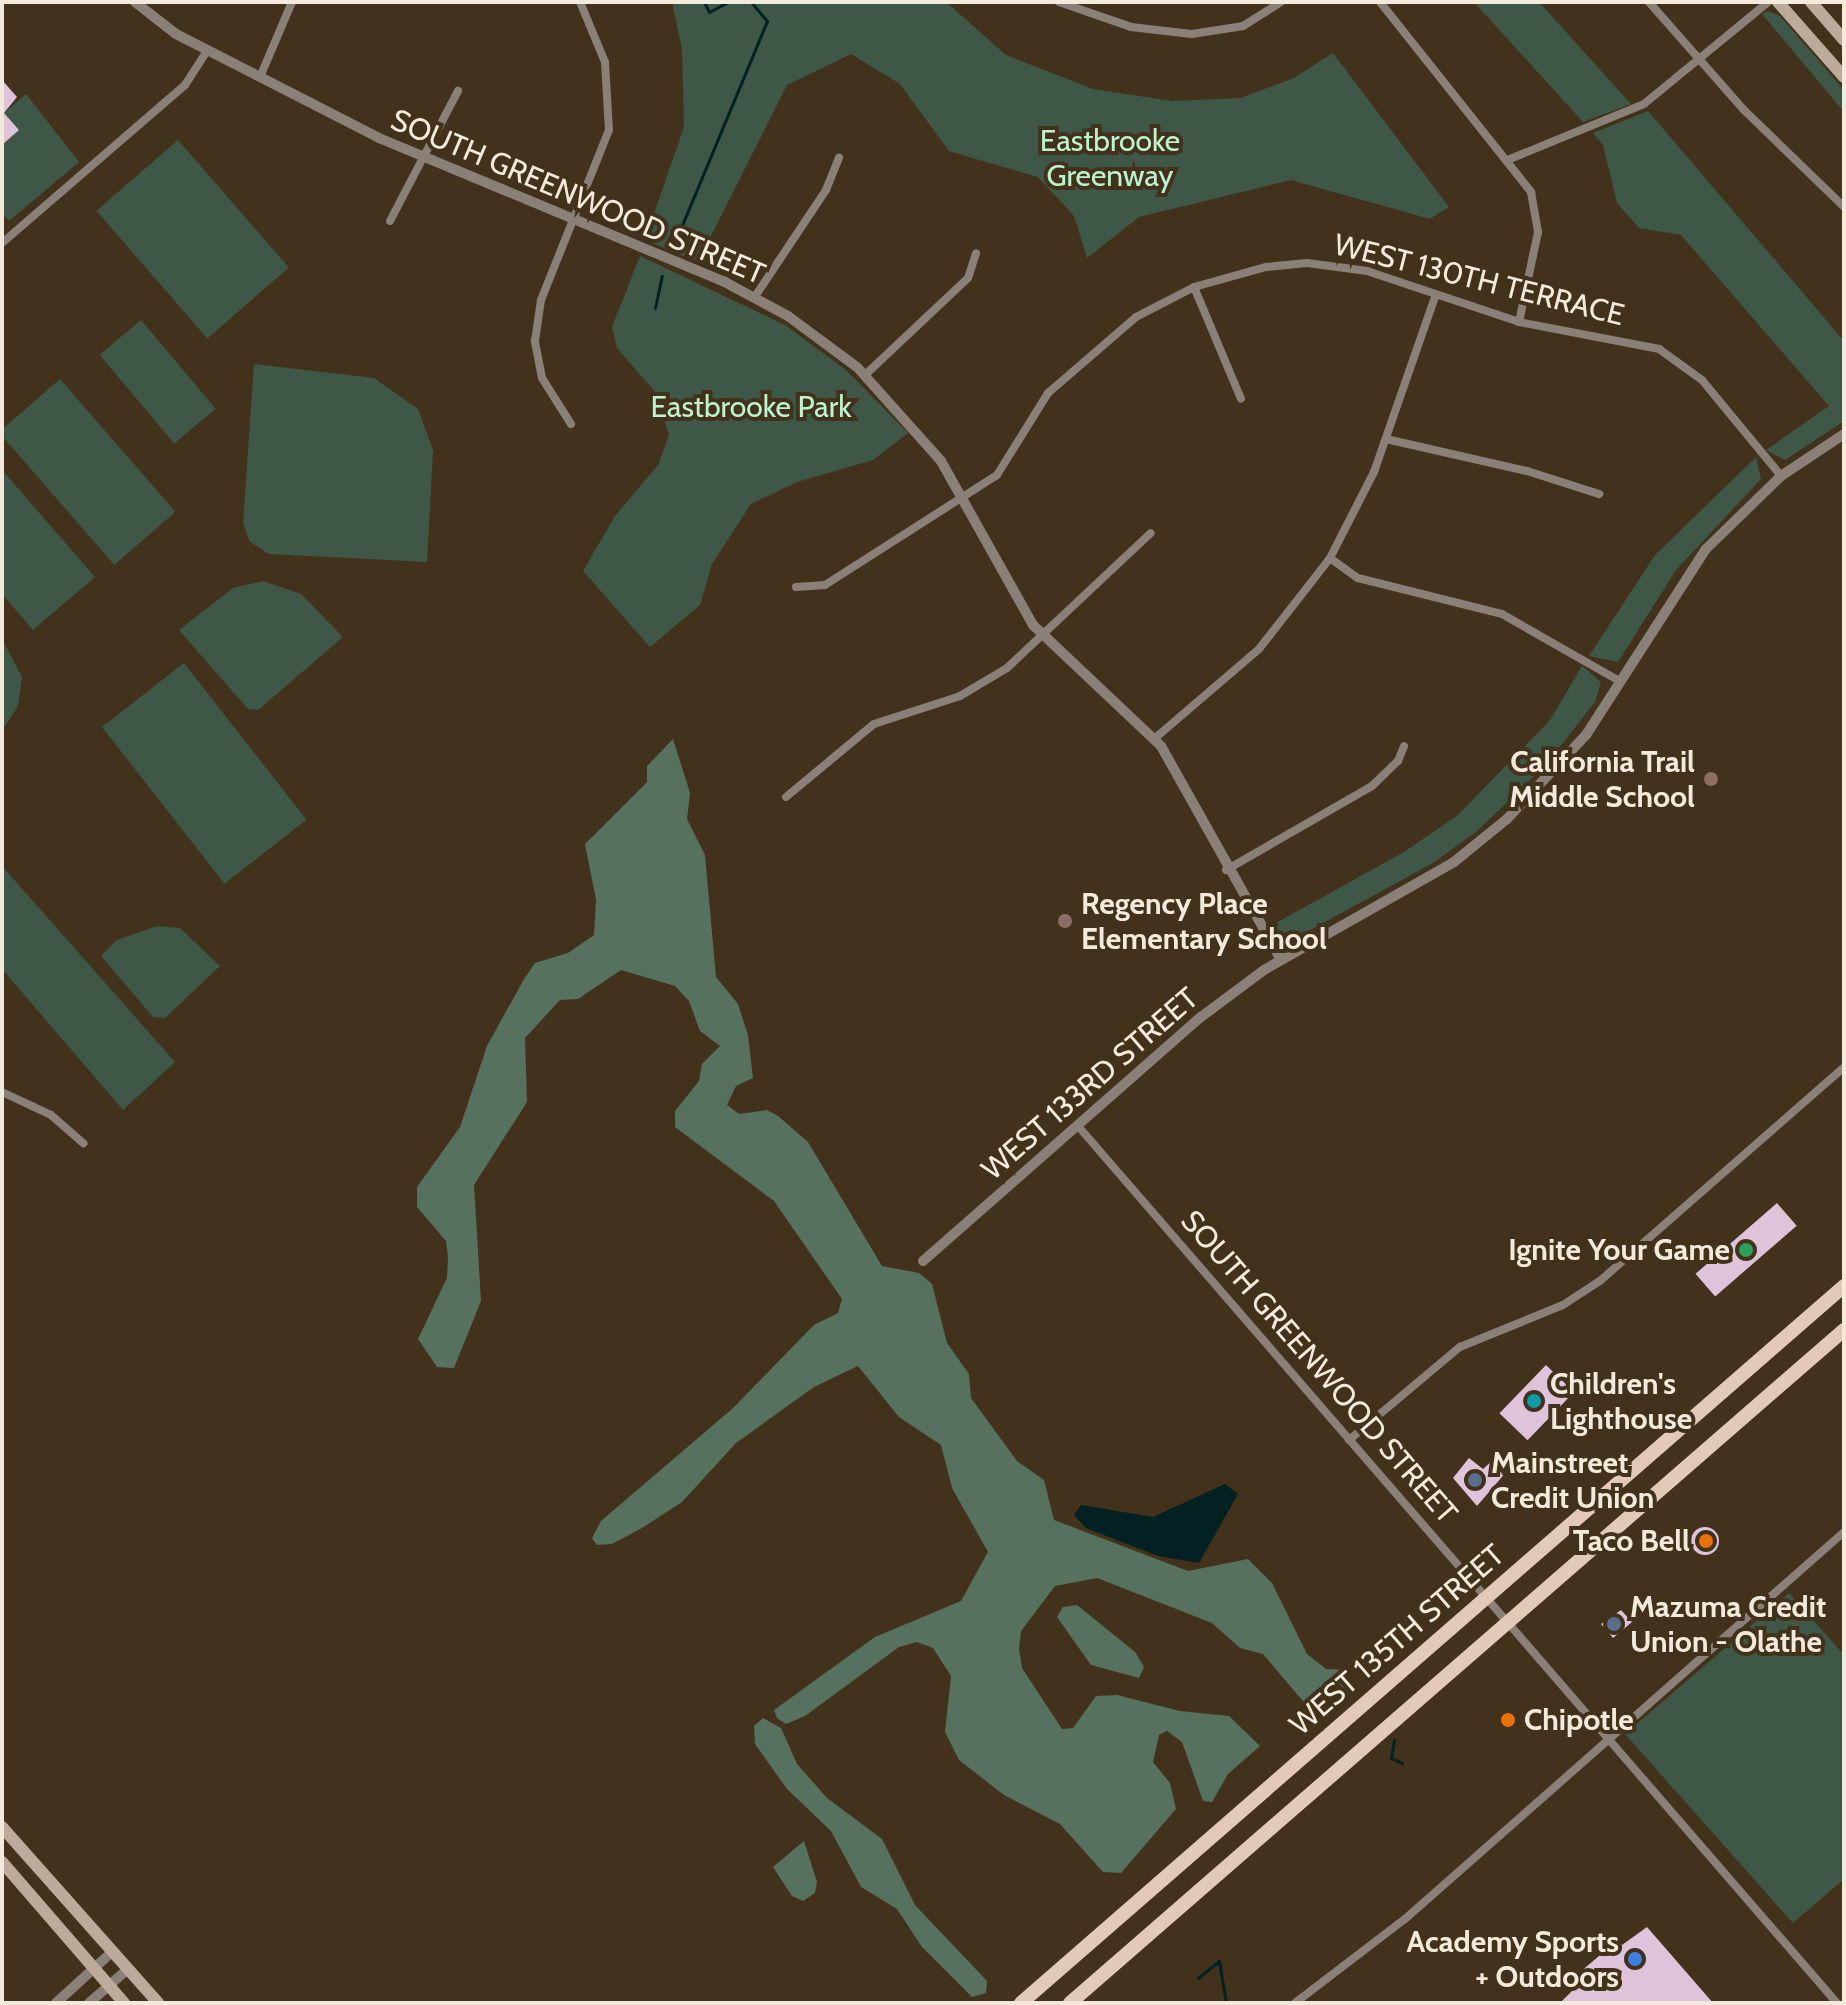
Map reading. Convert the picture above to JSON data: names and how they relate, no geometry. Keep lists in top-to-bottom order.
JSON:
{
  "streets": {
    "main road": ["WEST 135TH STREET"],
    "street": ["SOUTH GREENWOOD STREET", "WEST 130TH TERRACE", "WEST 133RD STREET"]
  },
  "crossings": [
    ["SOUTH GREENWOOD STREET", "WEST 130TH TERRACE"],
    ["SOUTH GREENWOOD STREET", "WEST 133RD STREET"],
    ["SOUTH GREENWOOD STREET", "WEST 135TH STREET"],
    ["WEST 130TH TERRACE", "WEST 133RD STREET"]
  ],
  "parks": ["Eastbrooke Greenway", "Eastbrooke Park"],
  "places": [
    "California Trail Middle School",
    "Regency Place Elementary School",
    "Ignite Your Game",
    "Children's Lighthouse",
    "Mainstreet Credit Union",
    "Taco Bell",
    "Mazuma Credit Union - Olathe",
    "Chipotle",
    "Academy Sports + Outdoors"
  ]
}
